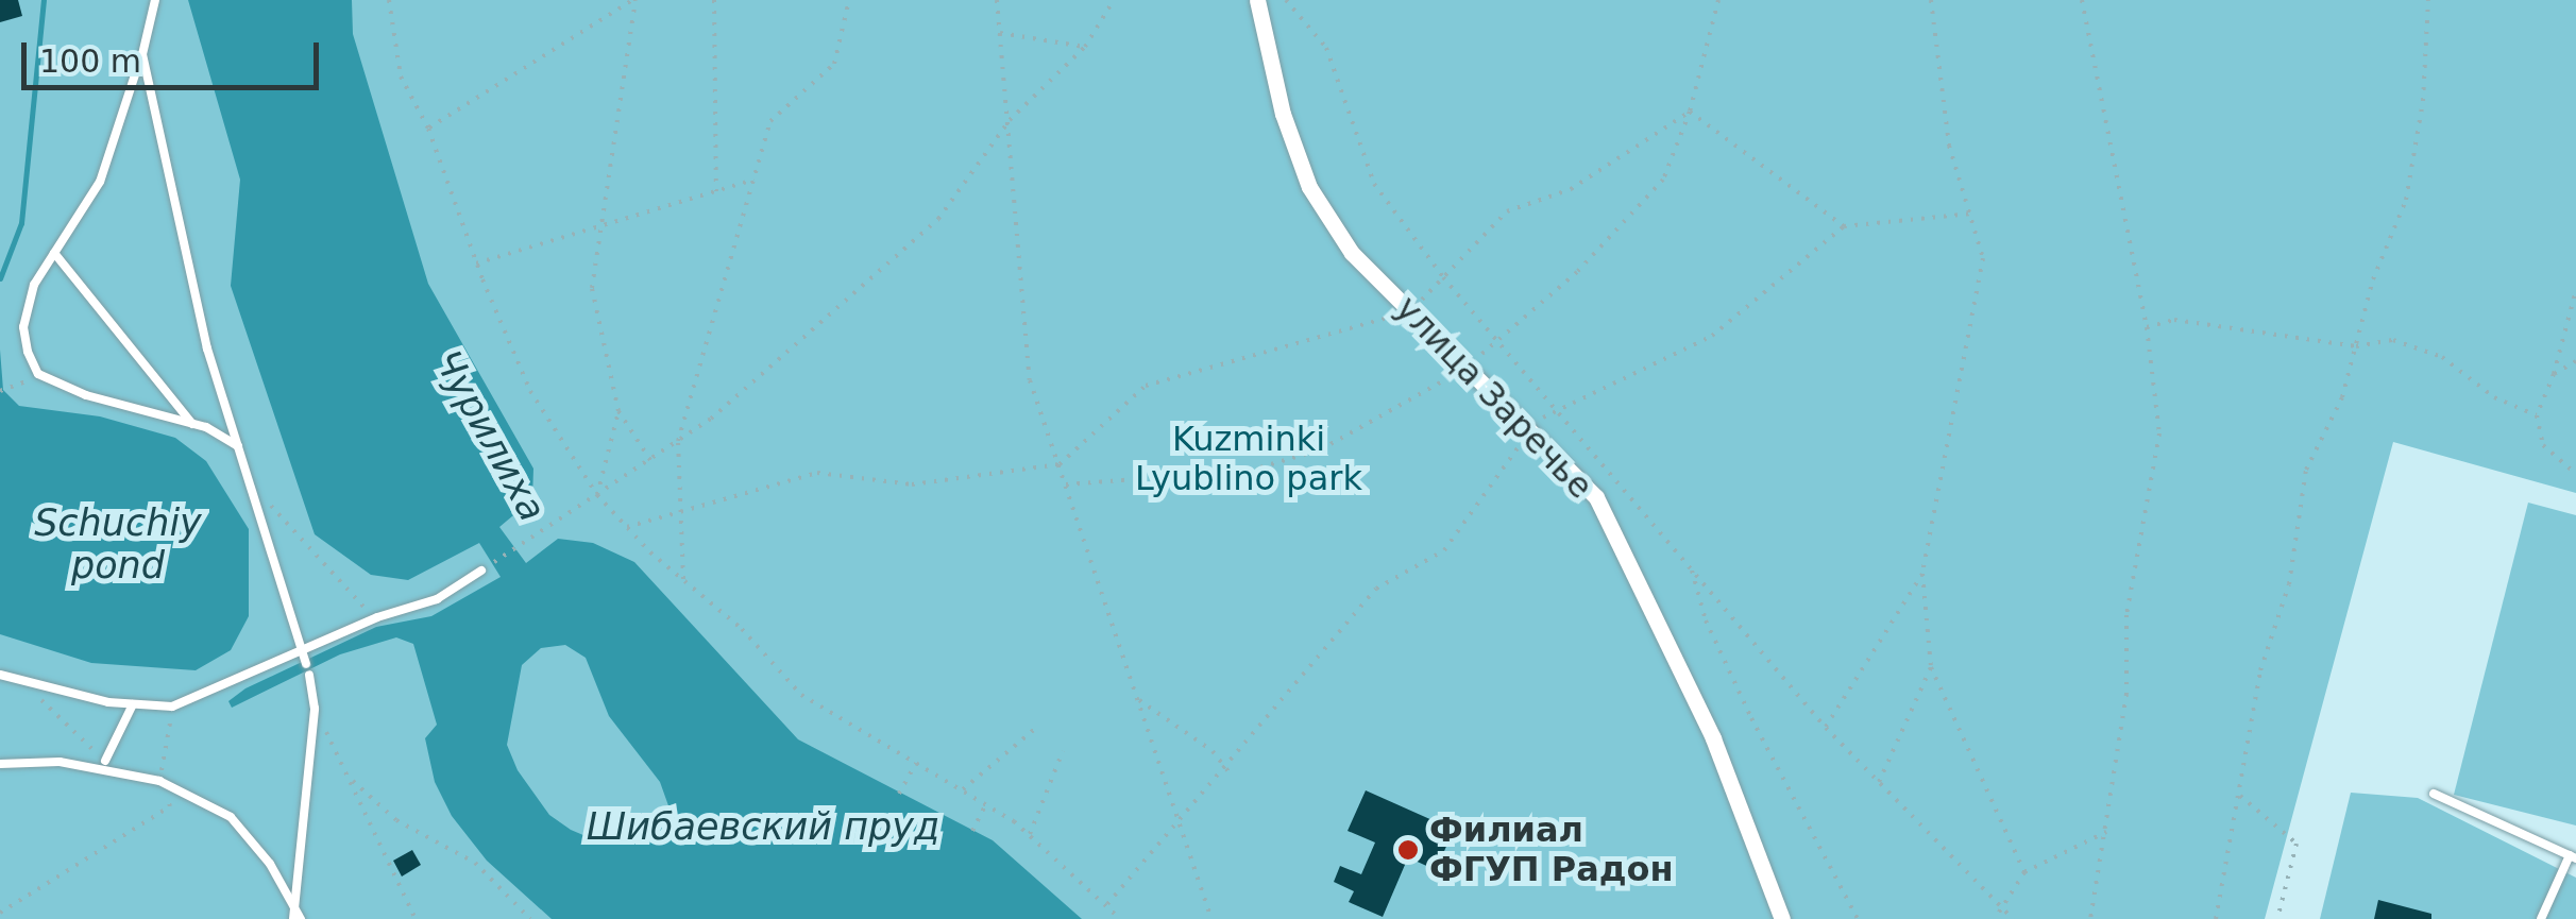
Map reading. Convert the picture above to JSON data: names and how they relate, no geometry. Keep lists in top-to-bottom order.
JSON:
{
  "streets": {
    "street": ["улица Заречье"]
  },
  "water": ["Чурилиха", "Schuchiy pond", "Шибаевский пруд"],
  "parks": ["Kuzminki Lyublino park"],
  "places": ["Филиал ФГУП Радон"],
  "scale_bar": "100 m"
}
